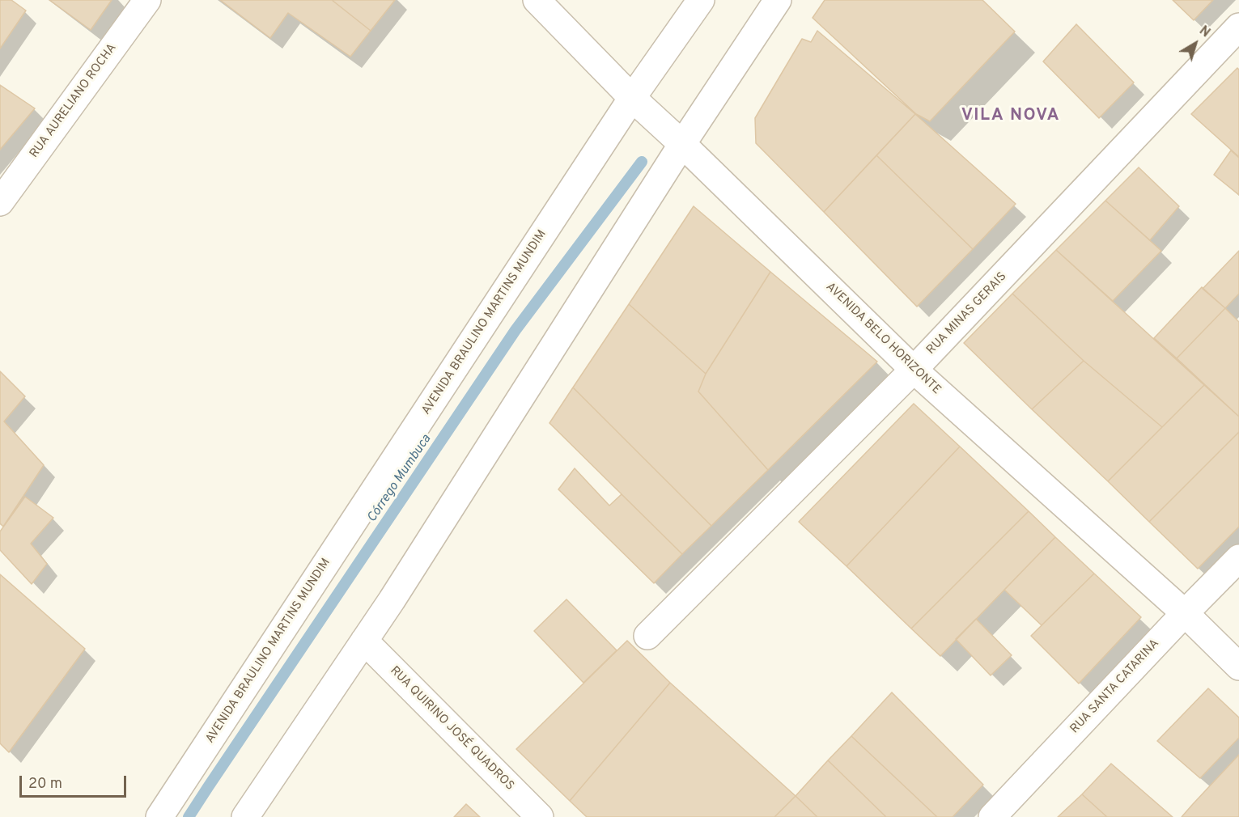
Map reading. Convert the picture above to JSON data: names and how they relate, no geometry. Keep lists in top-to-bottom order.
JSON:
{
  "streets": {
    "street": [
      "RUA AURELIANO ROCHA",
      "RUA MINAS GERAIS",
      "AVENIDA BRAULINO MARTINS MUNDIM",
      "AVENIDA BELO HORIZONTE",
      "RUA SANTA CATARINA",
      "RUA QUIRINO JOSÉ QUADROS"
    ]
  },
  "crossings": [
    ["RUA MINAS GERAIS", "AVENIDA BELO HORIZONTE"],
    ["AVENIDA BRAULINO MARTINS MUNDIM", "AVENIDA BELO HORIZONTE"],
    ["AVENIDA BELO HORIZONTE", "RUA SANTA CATARINA"]
  ],
  "districts": ["VILA NOVA"],
  "water": ["Córrego Mumbuca"],
  "scale_bar": "20 m",
  "north": "top right"
}
